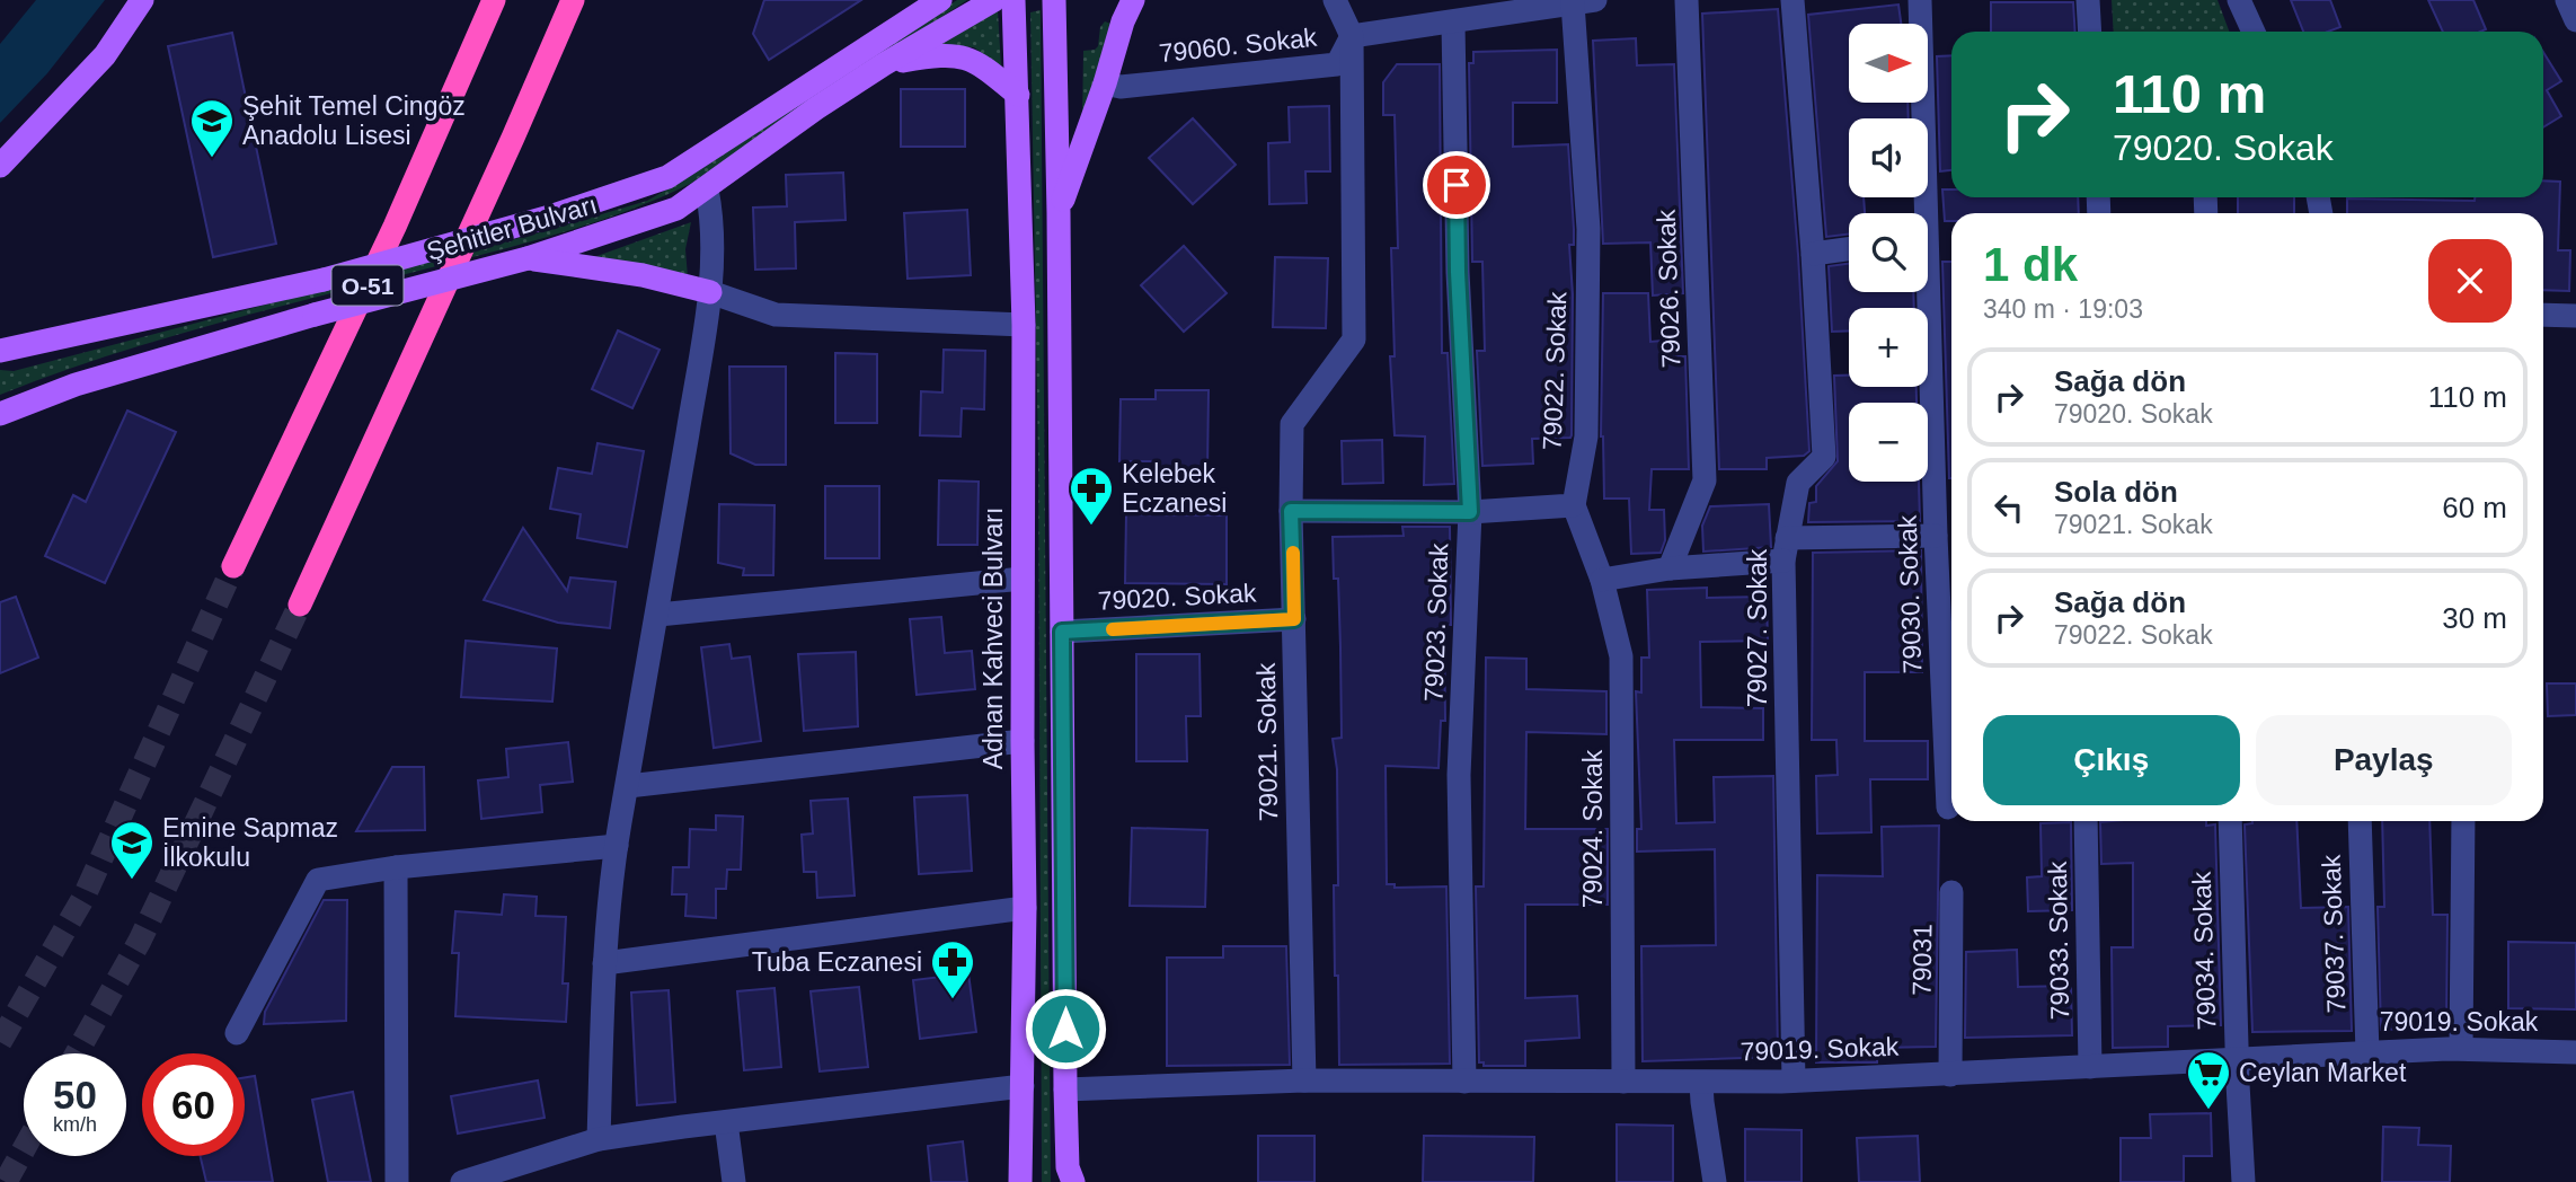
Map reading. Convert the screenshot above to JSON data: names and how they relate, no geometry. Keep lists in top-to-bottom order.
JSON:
{
  "streets": {
    "highway": ["O-51"],
    "main road": ["Şehitler Bulvarı", "Adnan Kahveci Bulvarı"],
    "street": [
      "79060. Sokak",
      "79026. Sokak",
      "79022. Sokak",
      "79030. Sokak",
      "79020. Sokak",
      "79023. Sokak",
      "79027. Sokak",
      "79021. Sokak",
      "79024. Sokak",
      "79037. Sokak",
      "79033. Sokak",
      "79034. Sokak",
      "79031",
      "79019. Sokak"
    ]
  },
  "crossings": [
    ["79060. Sokak", "79022. Sokak"],
    ["79060. Sokak", "79023. Sokak"],
    ["79060. Sokak", "79021. Sokak"],
    ["79022. Sokak", "79024. Sokak"],
    ["79020. Sokak", "79021. Sokak"],
    ["79023. Sokak", "79019. Sokak"],
    ["79027. Sokak", "79019. Sokak"],
    ["79021. Sokak", "79019. Sokak"],
    ["79024. Sokak", "79019. Sokak"],
    ["79037. Sokak", "79019. Sokak"],
    ["79033. Sokak", "79019. Sokak"],
    ["79034. Sokak", "79019. Sokak"],
    ["79031", "79019. Sokak"]
  ],
  "places": {
    "school or university": ["Şehit Temel Cingöz Anadolu Lisesi", "Emine Sapmaz İlkokulu"],
    "pharmacy": ["Kelebek Eczanesi", "Tuba Eczanesi"],
    "supermarket": ["Ceylan Market"]
  },
  "north": "right",
  "page": {
    "map_buttons": ["+", "−"],
    "turn": ["110 m", "79020. Sokak"],
    "heading": ["1 dk", "340 m · 19:03"],
    "list": [
      {
        "name": "Sağa dön",
        "note": "79020. Sokak",
        "value": "110 m"
      },
      {
        "name": "Sola dön",
        "note": "79021. Sokak",
        "value": "60 m"
      },
      {
        "name": "Sağa dön",
        "note": "79022. Sokak",
        "value": "30 m"
      }
    ],
    "buttons": ["Çıkış", "Paylaş"],
    "speed": "50 km/h",
    "limit": "60"
  }
}
